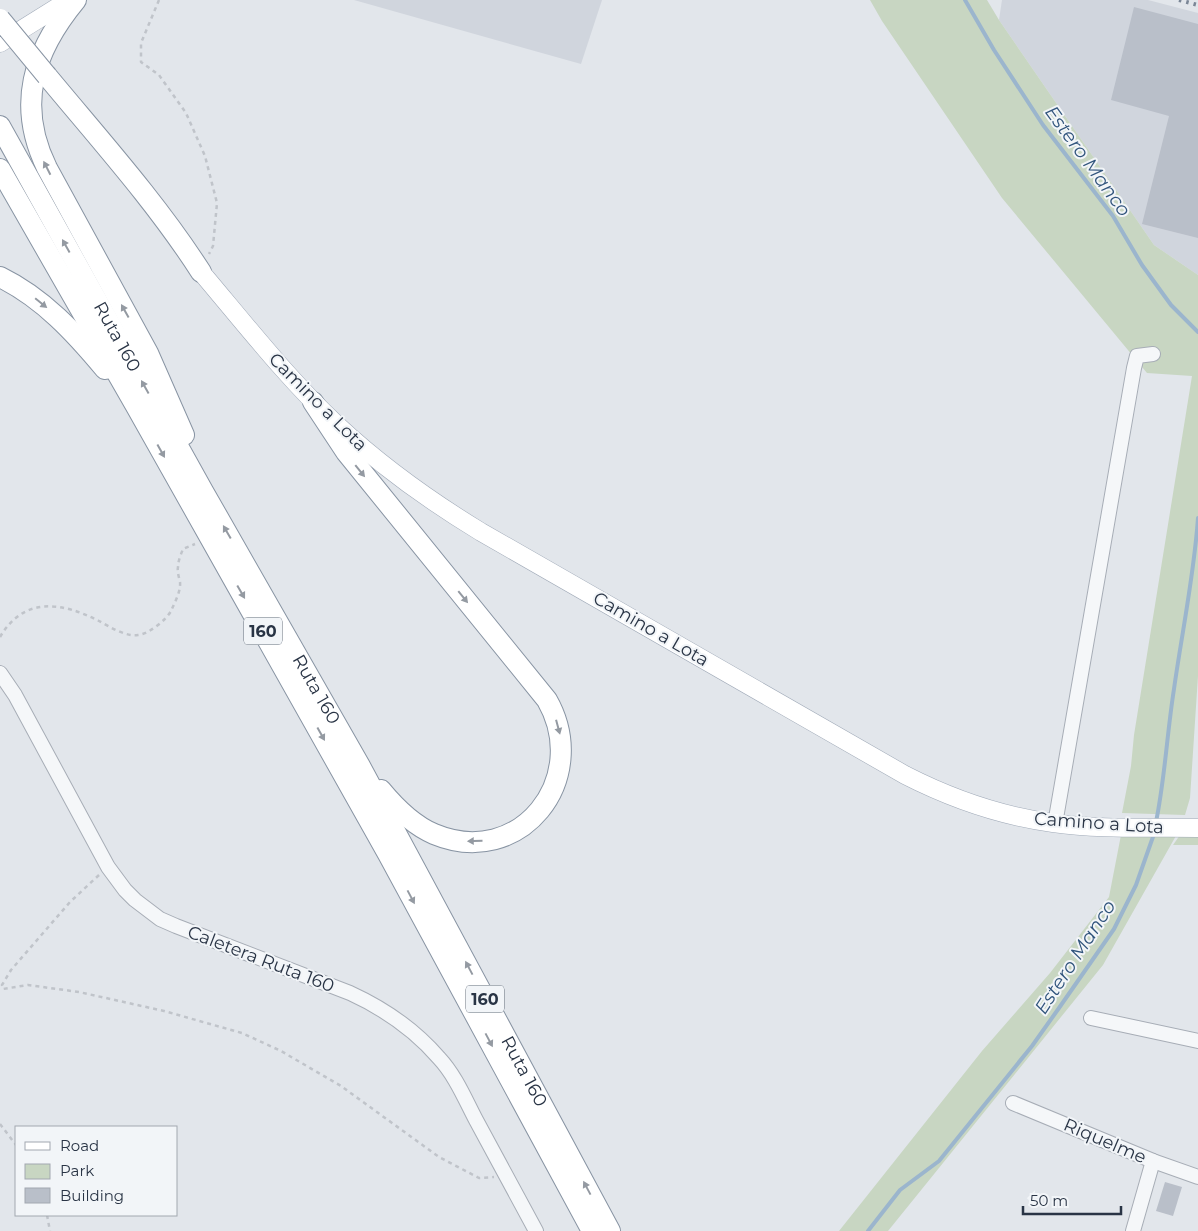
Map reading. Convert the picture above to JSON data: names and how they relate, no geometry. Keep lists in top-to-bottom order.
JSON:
{
  "streets": {
    "highway": ["Ruta 160", "160"],
    "main road": ["Camino a Lota"],
    "street": ["Caletera Ruta 160", "Riquelme"]
  },
  "water": ["Estero Manco"],
  "legend": ["Road", "Park", "Building"],
  "scale_bar": "50 m"
}
